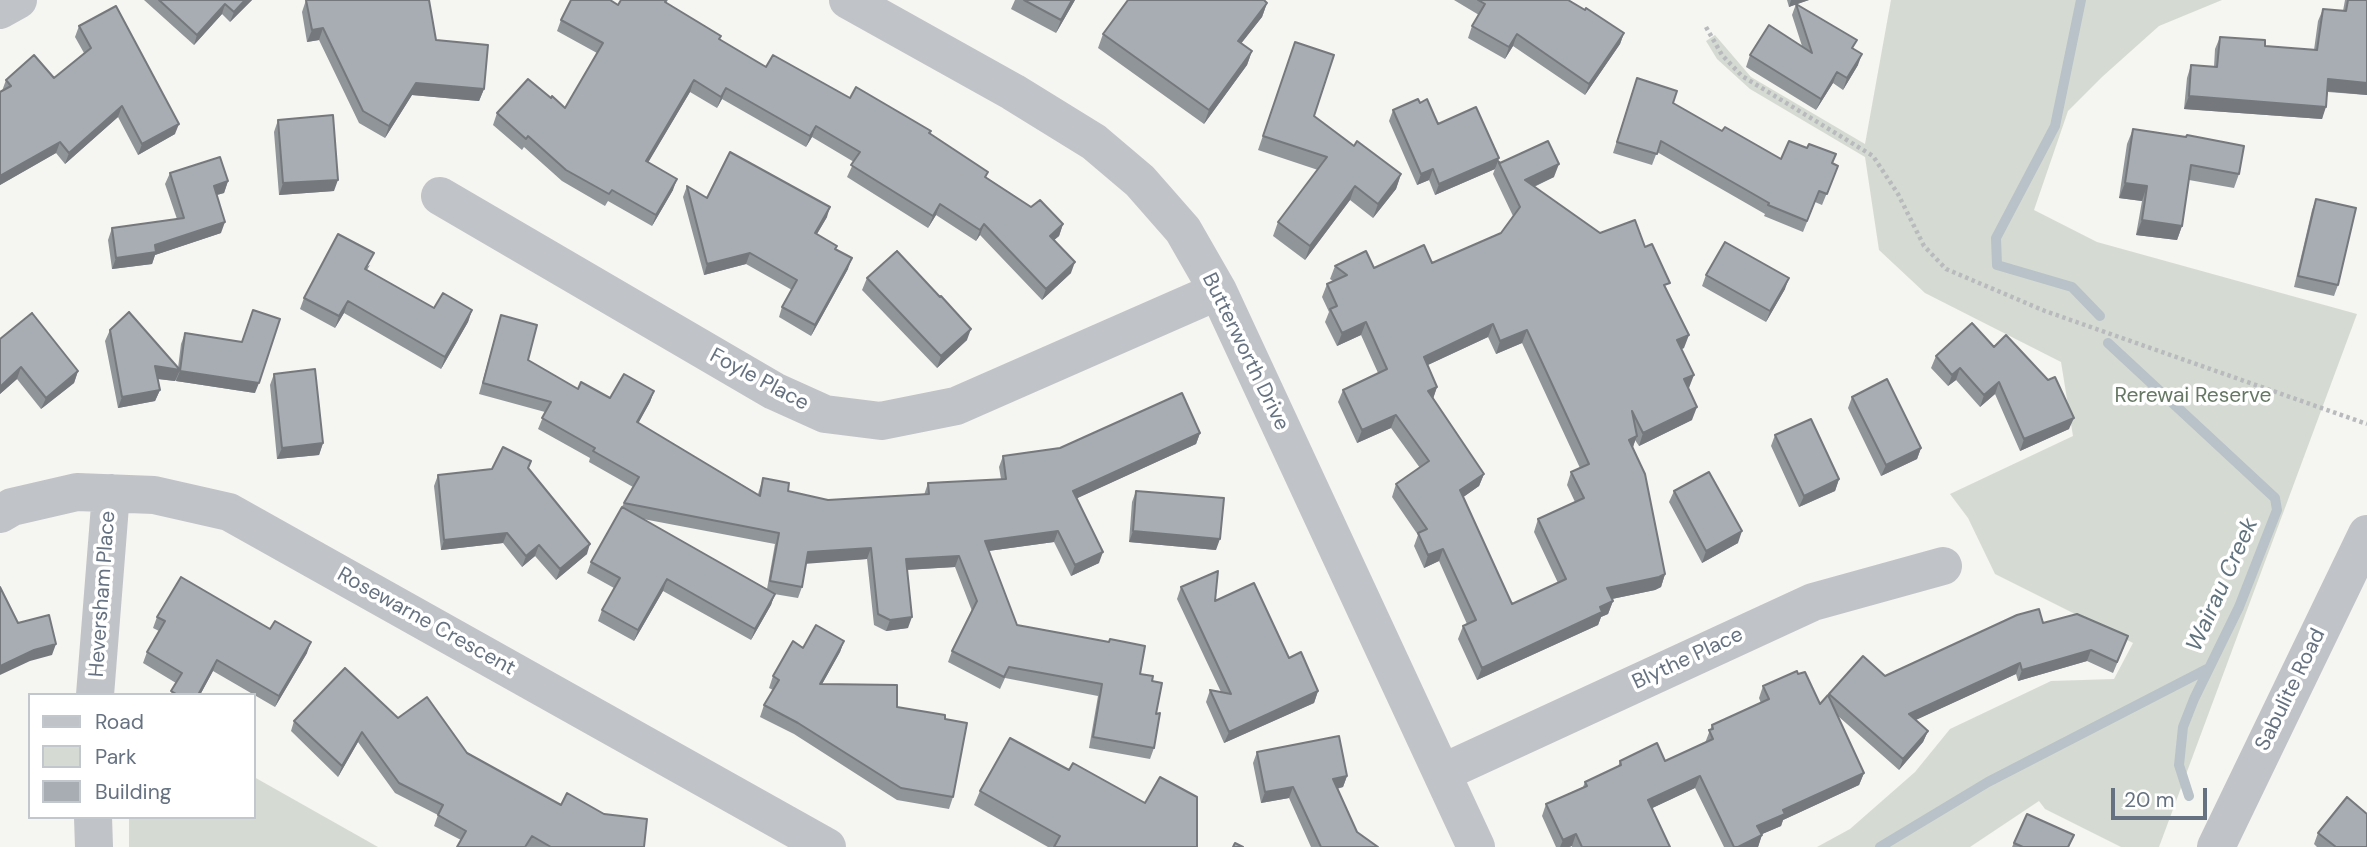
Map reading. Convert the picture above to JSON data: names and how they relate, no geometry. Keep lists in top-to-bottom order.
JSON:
{
  "streets": {
    "street": [
      "Butterworth Drive",
      "Foyle Place",
      "Heversham Place",
      "Rosewarne Crescent",
      "Blythe Place",
      "Sabulite Road"
    ]
  },
  "crossings": [
    ["Butterworth Drive", "Foyle Place"],
    ["Butterworth Drive", "Blythe Place"],
    ["Heversham Place", "Rosewarne Crescent"]
  ],
  "water": ["Wairau Creek"],
  "parks": ["Rerewai Reserve"],
  "legend": ["Road", "Park", "Building"],
  "scale_bar": "20 m"
}
